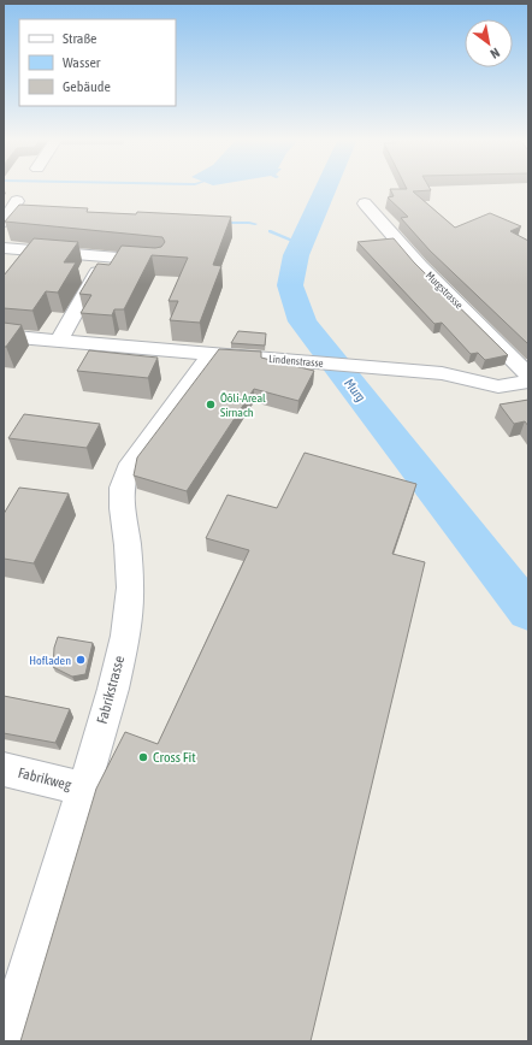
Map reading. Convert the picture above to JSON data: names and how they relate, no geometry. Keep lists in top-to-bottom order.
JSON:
{
  "streets": {
    "street": [
      "Murgstrasse",
      "Lindenstrasse",
      "Fabrikstrasse",
      "Fabrikweg"
    ]
  },
  "crossings": [
    ["Lindenstrasse", "Fabrikstrasse"],
    ["Fabrikstrasse", "Fabrikweg"]
  ],
  "water": ["Murg"],
  "places": ["Ööli-Areal Sirnach", "Hofladen", "Cross Fit"],
  "legend": ["Straße", "Wasser", "Gebäude"],
  "north": "bottom right"
}
